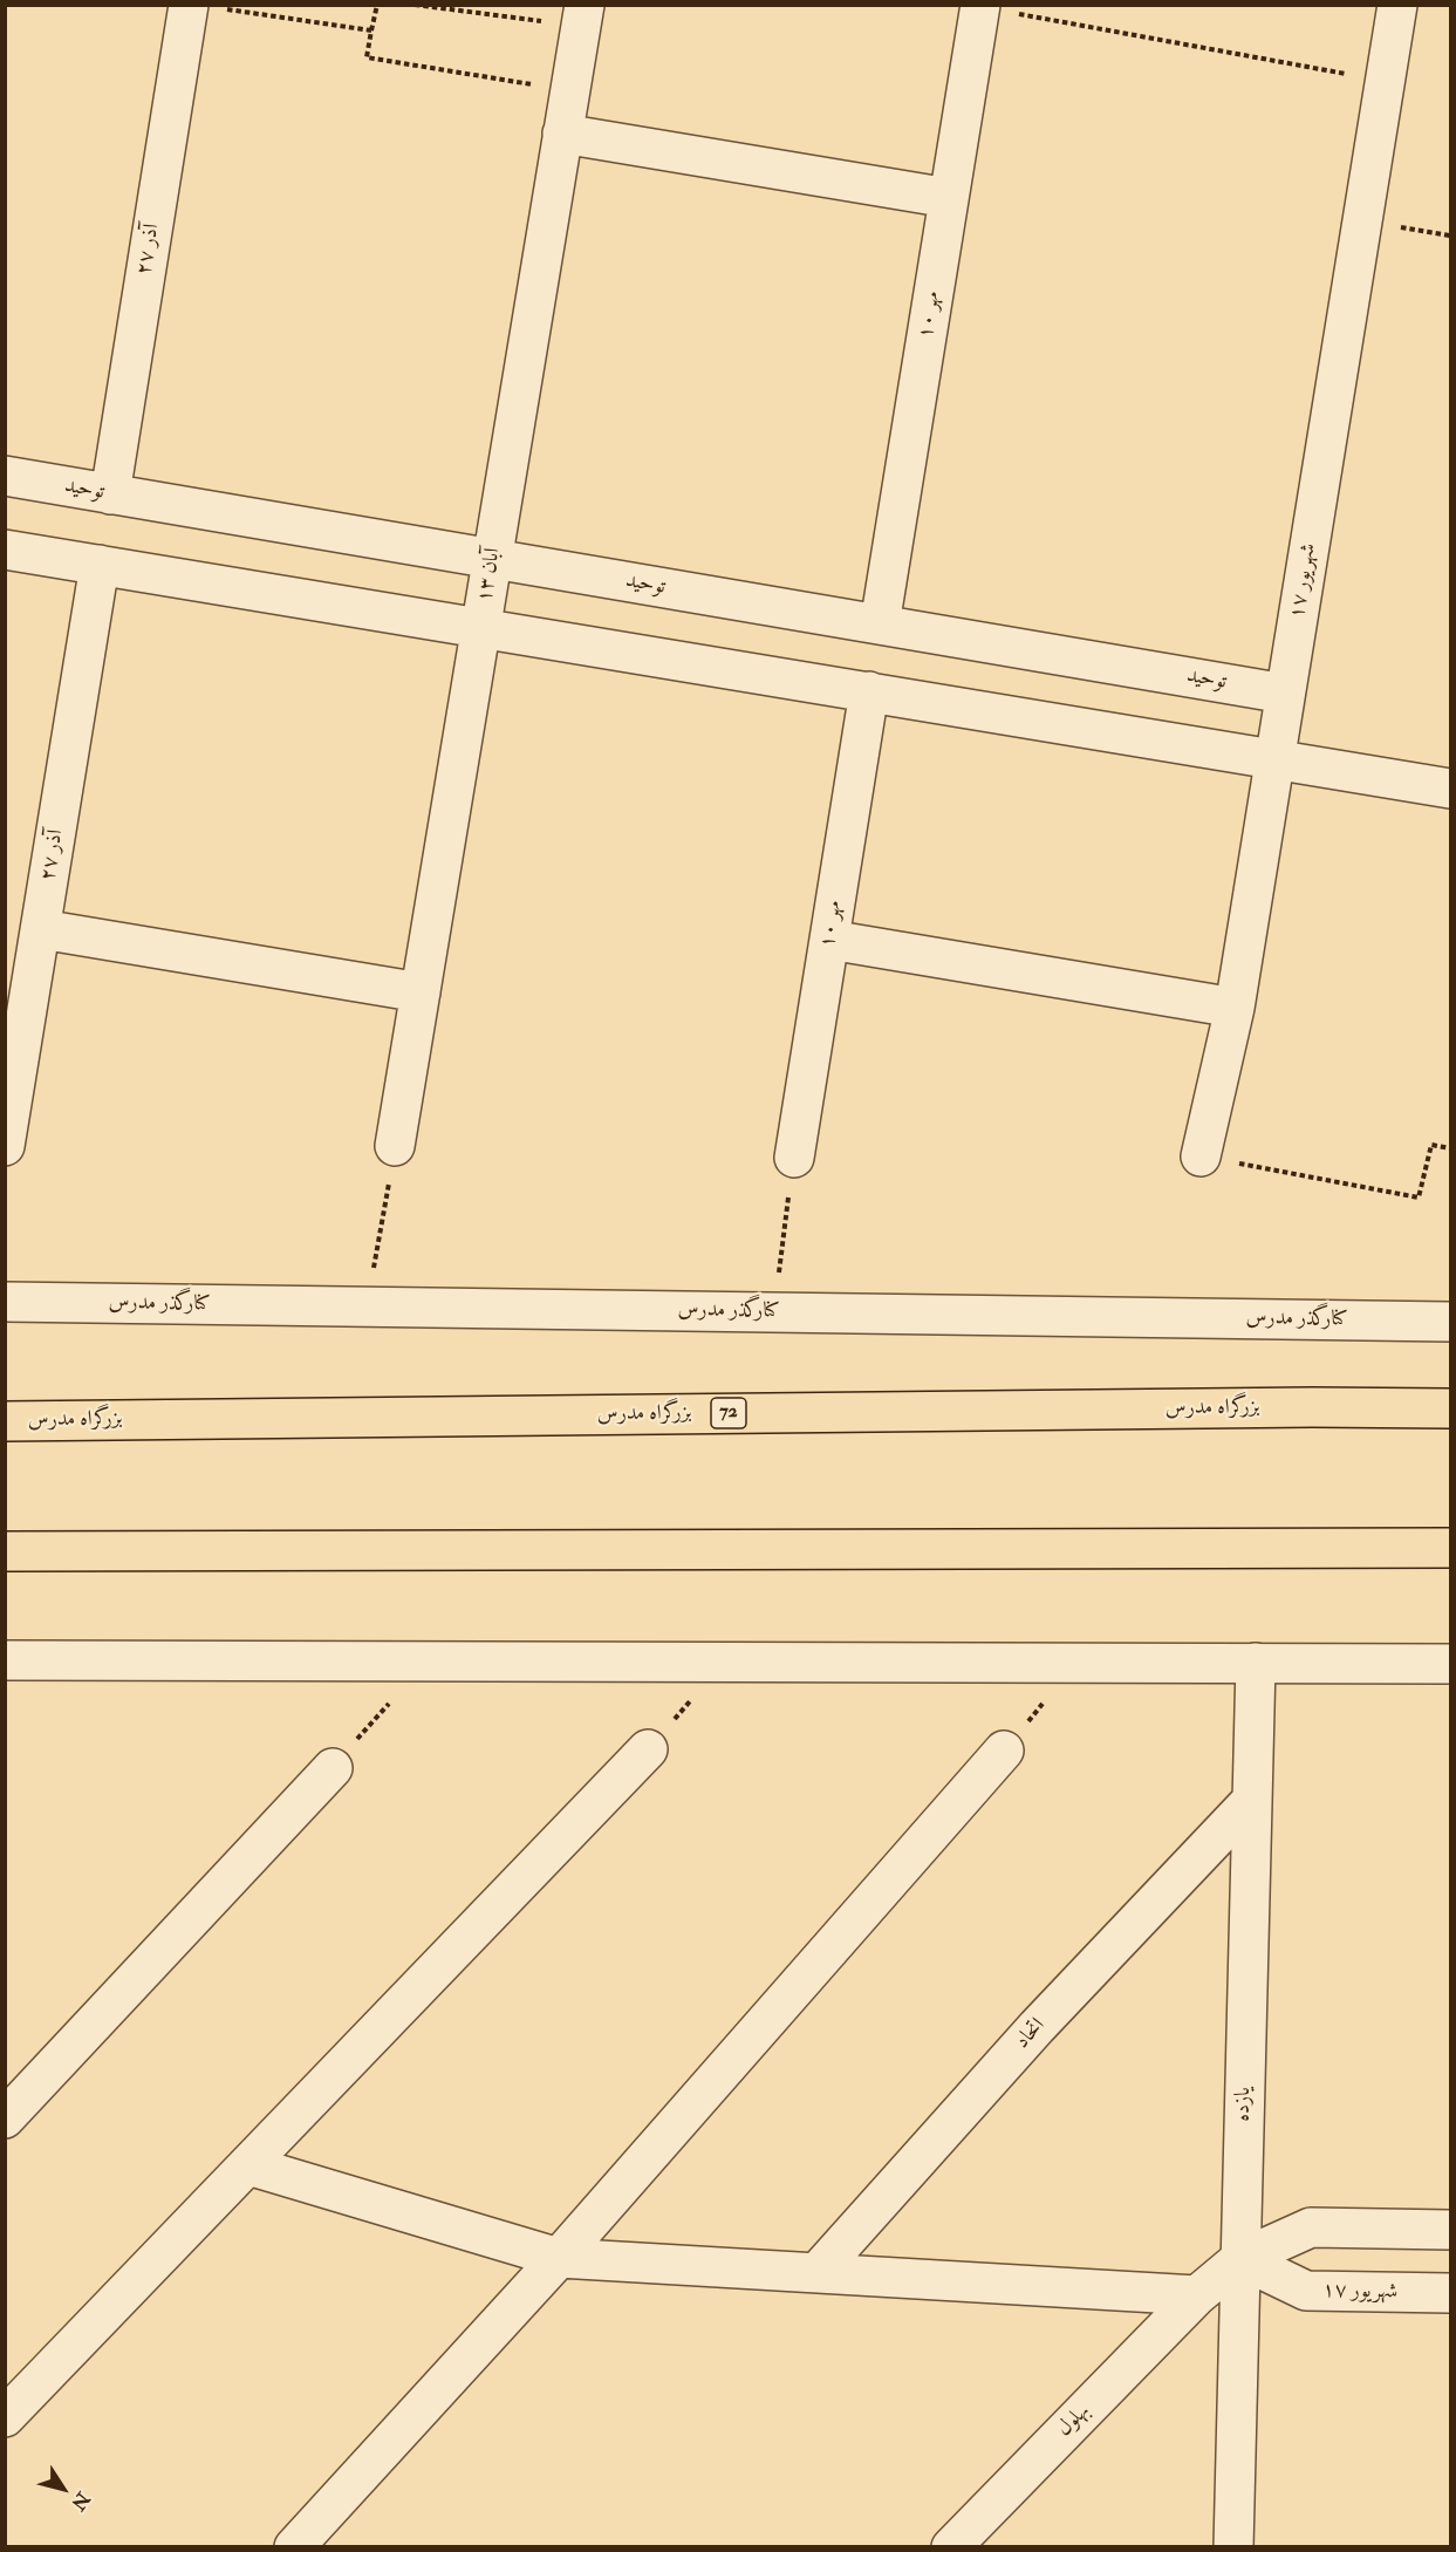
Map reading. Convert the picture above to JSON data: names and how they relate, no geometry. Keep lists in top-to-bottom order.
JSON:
{
  "streets": {
    "highway": ["بزرگراه مدرس", "72"],
    "street": [
      "۲۷ آذر",
      "۱۰ مهر",
      "توحید",
      "۱۳ آبان",
      "۱۷ شهریور",
      "کنارگذر مدرس",
      "اتحاد",
      "یازده",
      "بهلول"
    ]
  },
  "crossings": [
    ["۲۷ آذر", "توحید"],
    ["۱۰ مهر", "توحید"],
    ["توحید", "۱۳ آبان"],
    ["توحید", "۱۷ شهریور"],
    ["۱۷ شهریور", "یازده"],
    ["۱۷ شهریور", "بهلول"],
    ["اتحاد", "یازده"],
    ["یازده", "بهلول"]
  ],
  "north": "bottom right"
}
